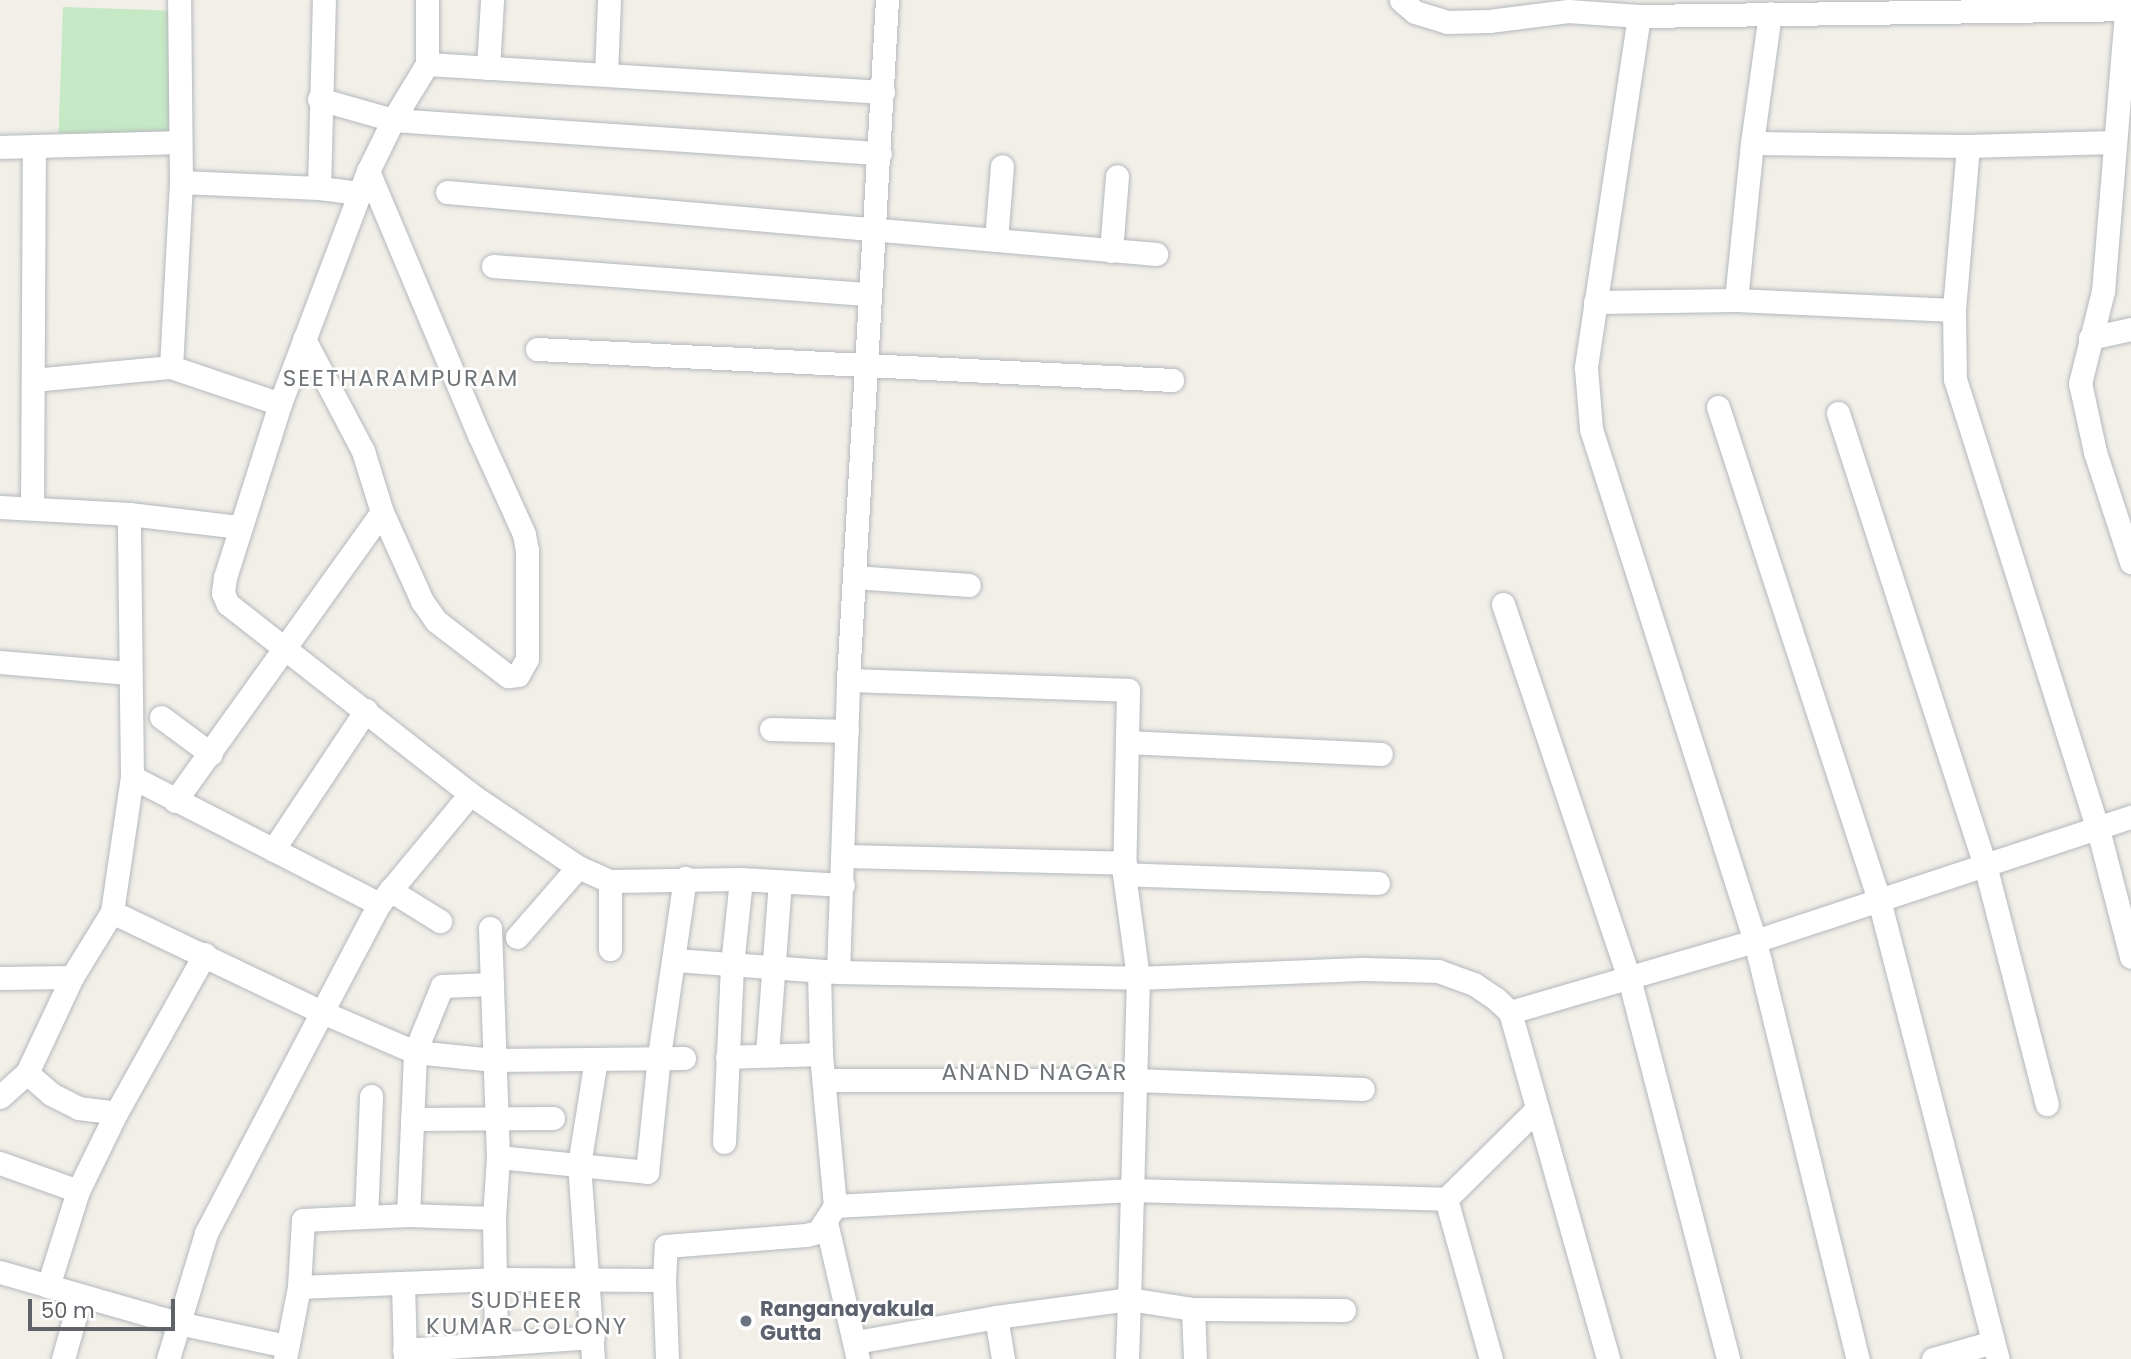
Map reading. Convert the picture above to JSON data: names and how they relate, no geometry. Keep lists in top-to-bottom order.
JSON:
{
  "districts": ["SEETHARAMPURAM", "ANAND NAGAR", "SUDHEER KUMAR COLONY"],
  "places": ["Ranganayakula Gutta"],
  "scale_bar": "50 m"
}
